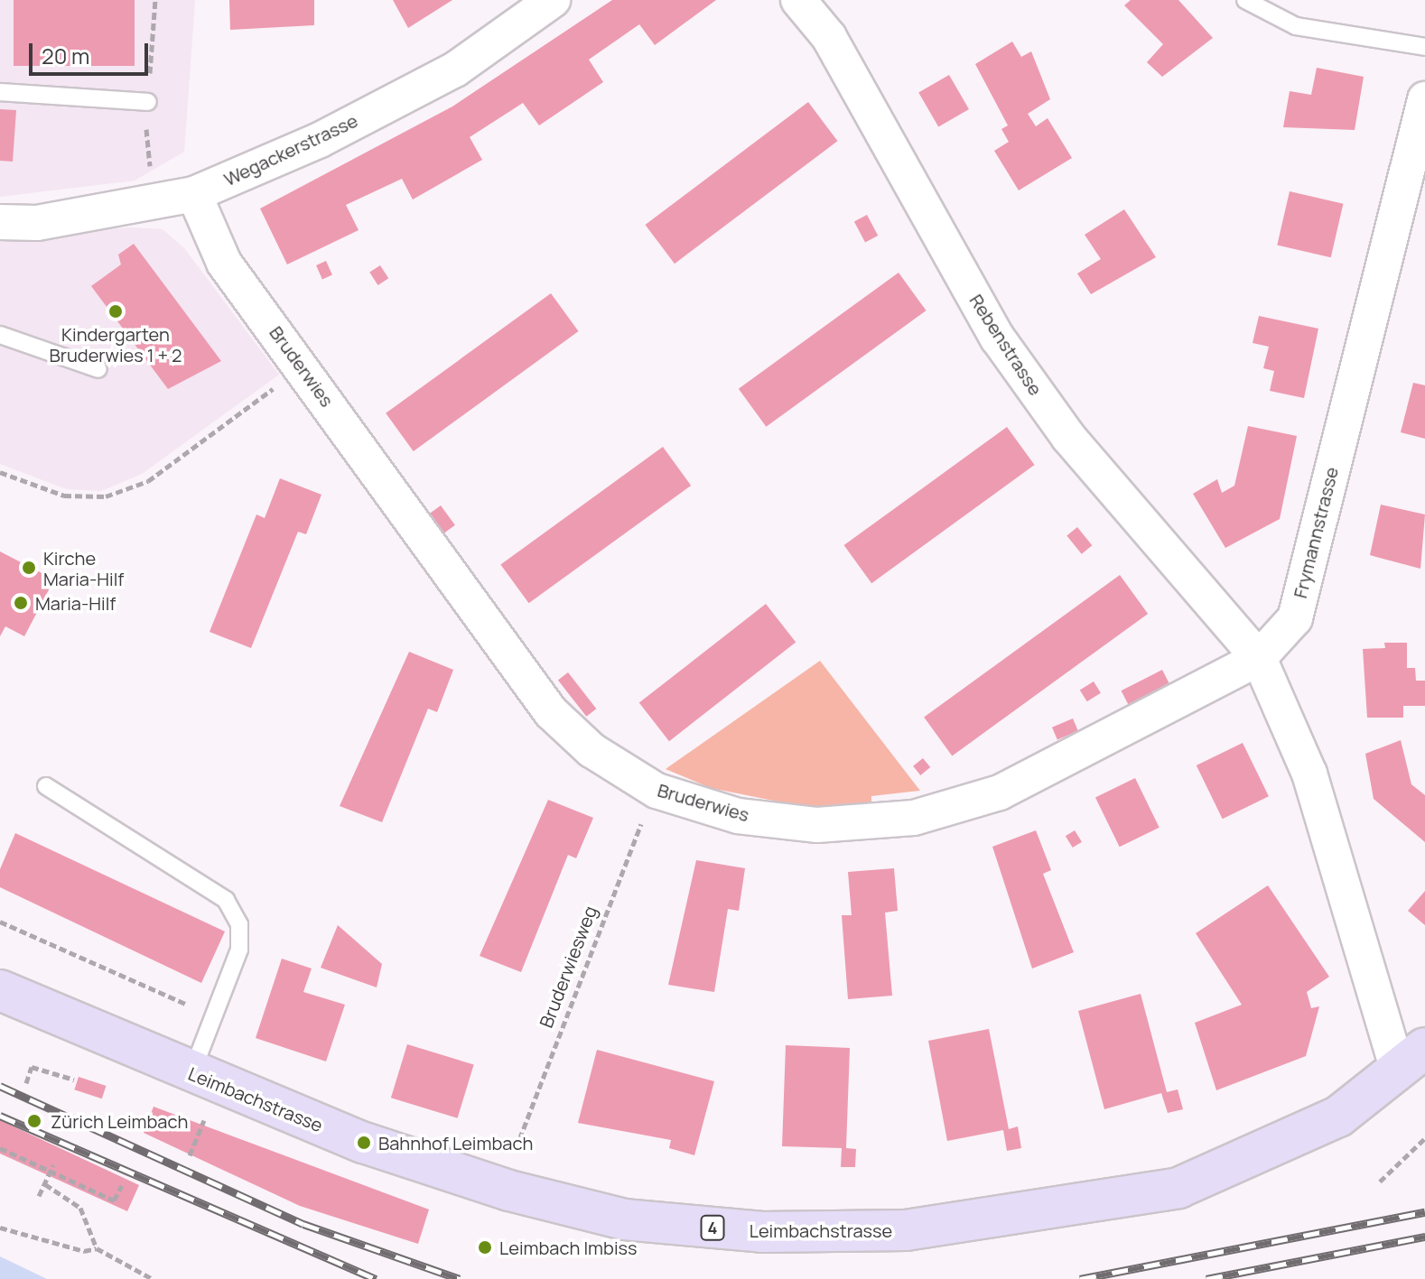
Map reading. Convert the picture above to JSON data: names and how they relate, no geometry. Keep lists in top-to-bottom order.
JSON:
{
  "streets": {
    "main road": ["Leimbachstrasse", "4"],
    "street": [
      "Wegackerstrasse",
      "Rebenstrasse",
      "Bruderwies",
      "Frymannstrasse"
    ],
    "path": ["Bruderwiesweg"]
  },
  "crossings": [
    ["Wegackerstrasse", "Bruderwies"],
    ["Rebenstrasse", "Bruderwies"],
    ["Rebenstrasse", "Frymannstrasse"],
    ["Bruderwies", "Frymannstrasse"],
    ["Bruderwies", "Bruderwiesweg"]
  ],
  "places": [
    "Kindergarten Bruderwies 1 + 2",
    "Kirche Maria-Hilf",
    "Maria-Hilf",
    "Zürich Leimbach",
    "Bahnhof Leimbach",
    "Leimbach Imbiss"
  ],
  "scale_bar": "20 m"
}
